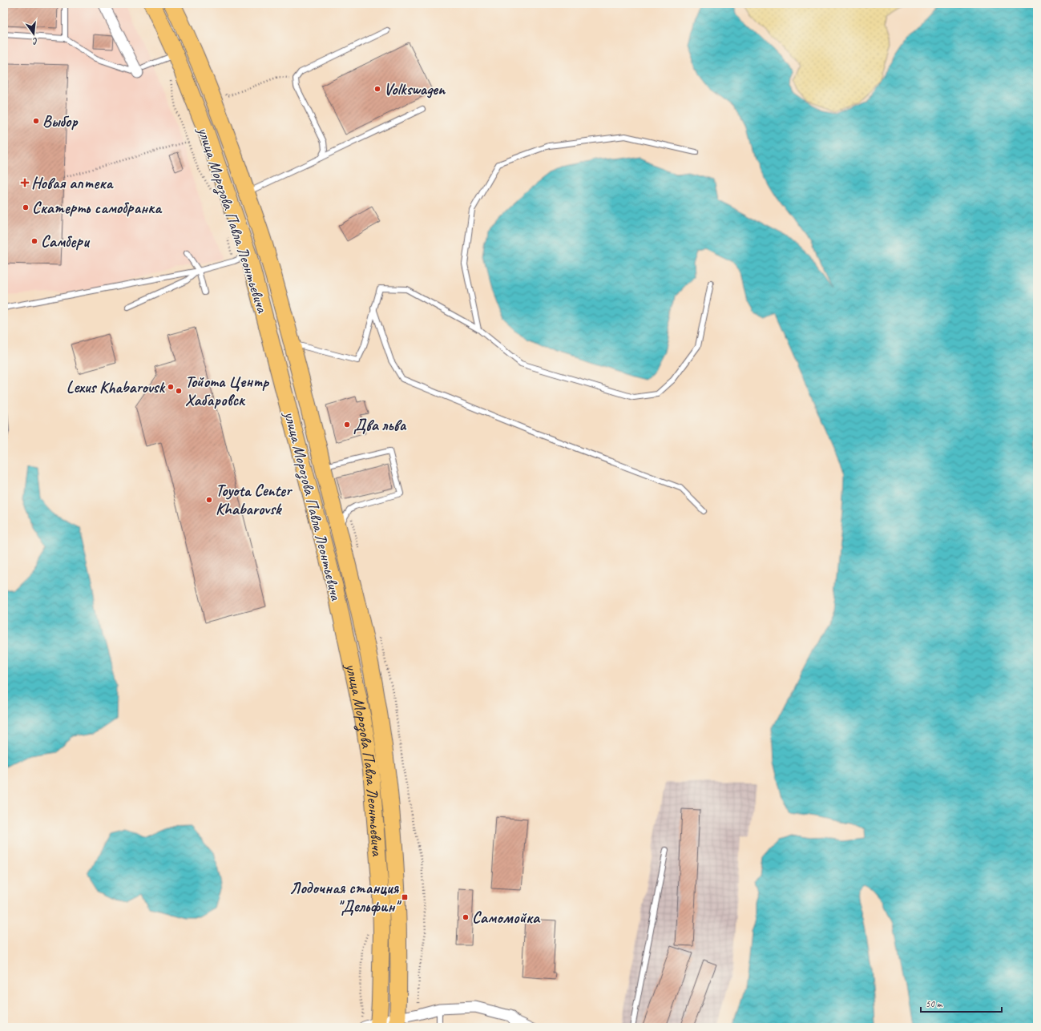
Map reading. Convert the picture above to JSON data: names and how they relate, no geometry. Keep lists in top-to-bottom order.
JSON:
{
  "streets": {
    "main road": ["улица Морозова Павла Леонтьевича"]
  },
  "places": {
    "other": [
      "Volkswagen",
      "Выбор",
      "Скатерть самобранка",
      "Самбери",
      "Lexus Khabarovsk",
      "Тойота Центр Хабаровск",
      "Два льва",
      "Toyota Center Khabarovsk",
      "Самомойка"
    ],
    "health": ["Новая аптека"],
    "transit": ["Лодочная станция \"Дельфин\""]
  },
  "scale_bar": "50 m",
  "north": "bottom"
}
